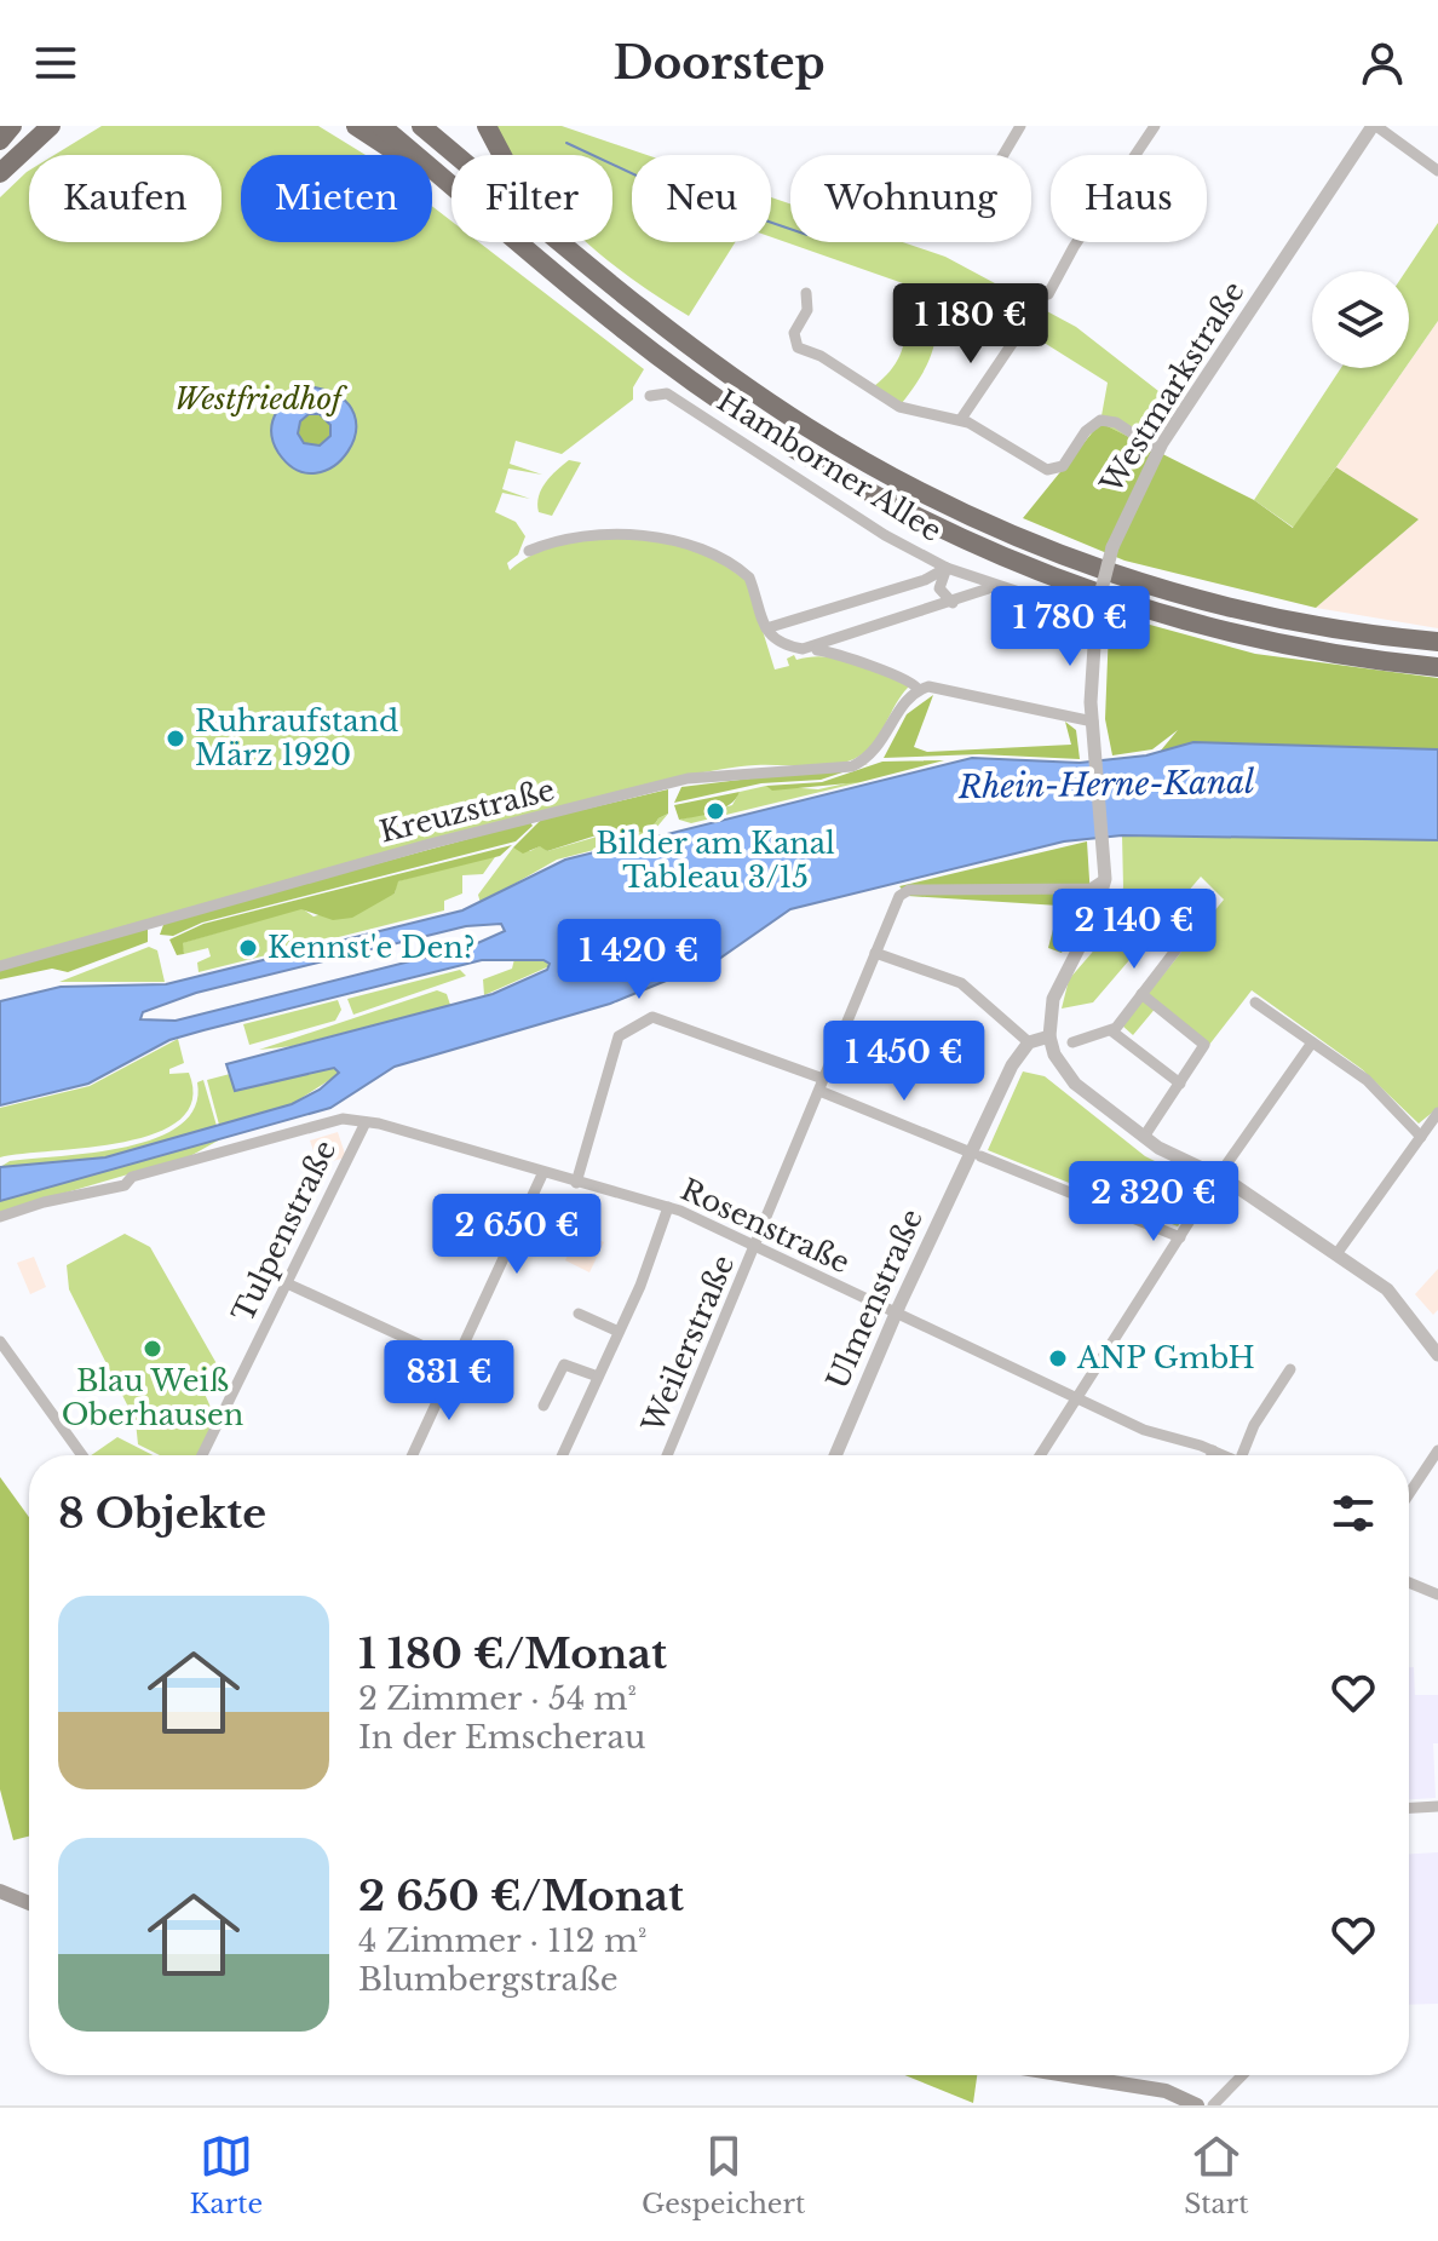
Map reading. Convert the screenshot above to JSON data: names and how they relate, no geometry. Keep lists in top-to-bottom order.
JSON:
{
  "streets": {
    "street": [
      "Westmarkstraße",
      "Hamborner Allee",
      "Kreuzstraße",
      "Rosenstraße",
      "Tulpenstraße",
      "Ulmenstraße",
      "Weilerstraße"
    ]
  },
  "crossings": [
    ["Westmarkstraße", "Hamborner Allee"],
    ["Westmarkstraße", "Weilerstraße"],
    ["Rosenstraße", "Tulpenstraße"],
    ["Rosenstraße", "Ulmenstraße"],
    ["Rosenstraße", "Weilerstraße"]
  ],
  "water": ["Rhein-Herne-Kanal"],
  "parks": ["Westfriedhof"],
  "places": [
    "Ruhraufstand März 1920",
    "Bilder am Kanal Tableau 3/15",
    "Kennst'e Den?",
    "Blau Weiß Oberhausen",
    "ANP GmbH"
  ],
  "page": {
    "header": "Doorstep",
    "chip": [
      "Kaufen",
      "Mieten",
      "Filter",
      "Neu",
      "Wohnung",
      "Haus"
    ],
    "price": [
      "1 180 €",
      "1 780 €",
      "2 140 €",
      "1 420 €",
      "1 450 €",
      "2 320 €",
      "2 650 €",
      "831 €"
    ],
    "heading": "8 Objekte",
    "list": [
      {
        "name": "1 180 €/Monat",
        "note": "2 Zimmer · 54 m² · In der Emscherau"
      },
      {
        "name": "2 650 €/Monat",
        "note": "4 Zimmer · 112 m² · Blumbergstraße"
      }
    ],
    "tabs": ["Karte", "Gespeichert", "Start"]
  }
}
